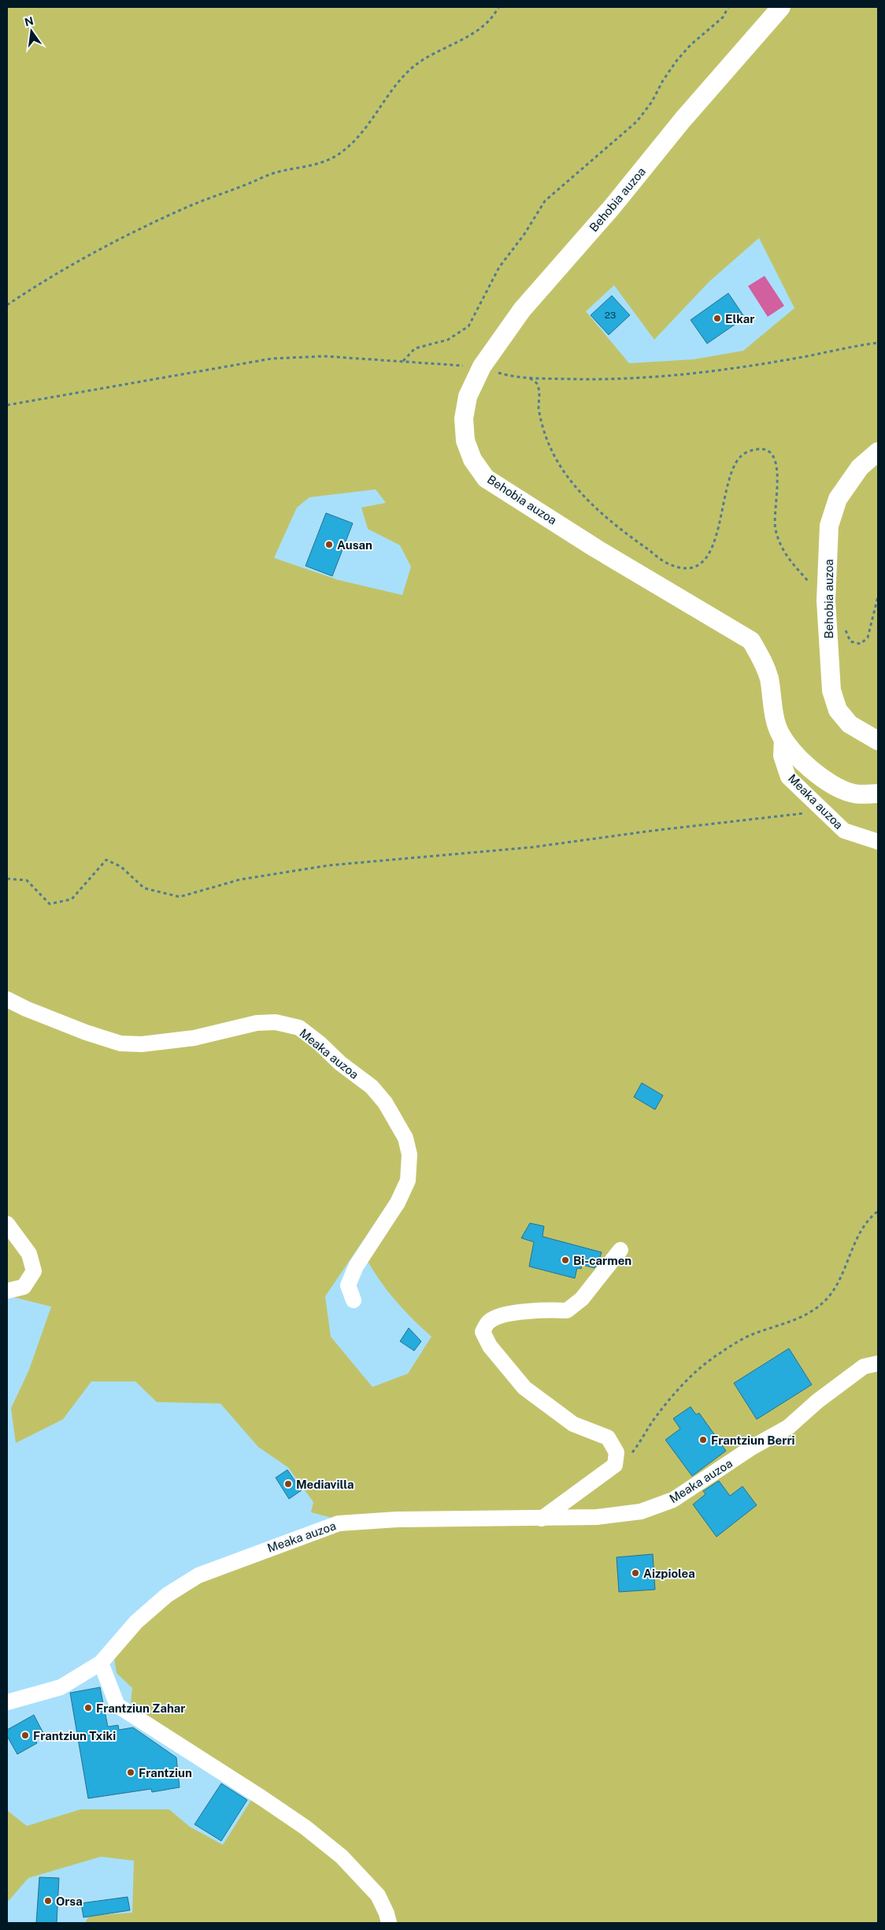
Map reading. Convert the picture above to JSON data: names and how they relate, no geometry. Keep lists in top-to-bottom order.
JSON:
{
  "streets": {
    "street": ["Behobia auzoa", "Meaka auzoa"]
  },
  "crossings": [
    ["Behobia auzoa", "Meaka auzoa"]
  ],
  "places": [
    "Elkar",
    "Ausan",
    "Bi-carmen",
    "Frantziun Berri",
    "Mediavilla",
    "Aizpiolea",
    "Frantziun Zahar",
    "Frantziun Txiki",
    "Frantziun",
    "Orsa"
  ],
  "house_numbers": ["23"],
  "north": "top"
}
